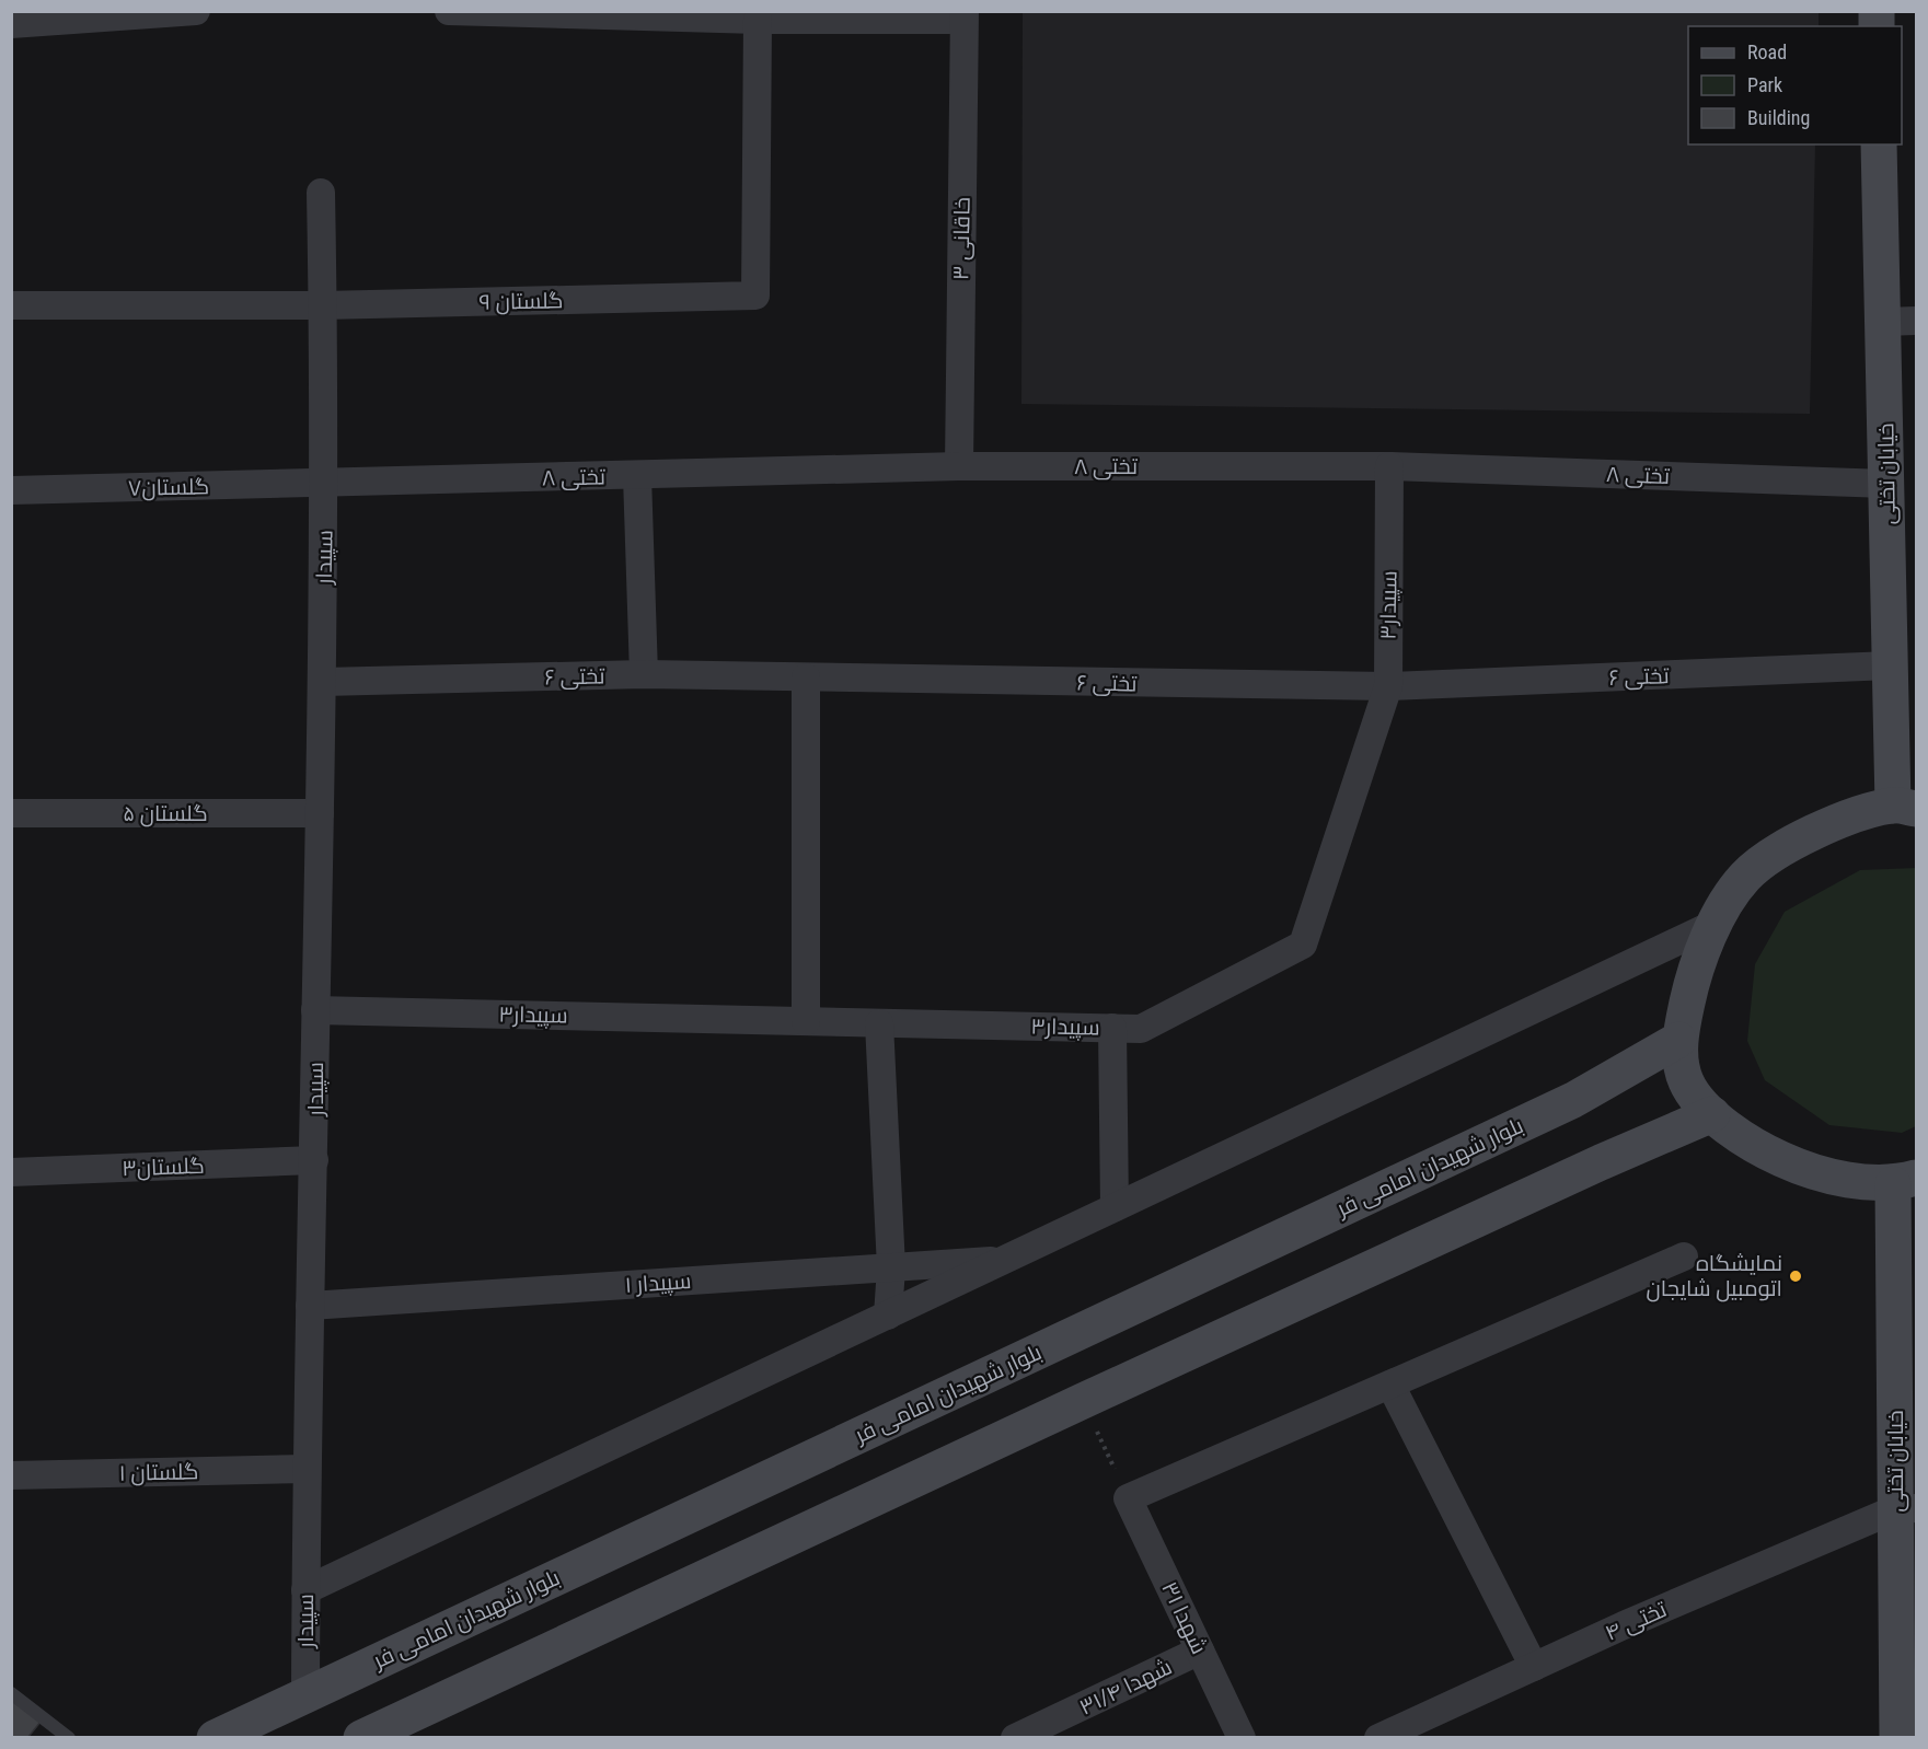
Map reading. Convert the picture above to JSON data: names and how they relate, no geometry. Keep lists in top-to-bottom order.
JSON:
{
  "streets": {
    "street": [
      "خاقانی ۳",
      "گلستان ۹",
      "تختی ۸",
      "خیابان تختی",
      "گلستان۷",
      "سپیدار",
      "سپیدار۳",
      "تختی ۶",
      "گلستان ۵",
      "گلستان۳",
      "بلوار شهیدان امامی فر",
      "سپیدار ۱",
      "گلستان ۱",
      "شهدا ۳۱",
      "تختی ۴",
      "شهدا ۳۱/۴"
    ]
  },
  "crossings": [
    ["خاقانی ۳", "تختی ۸"],
    ["گلستان ۹", "سپیدار"],
    ["تختی ۸", "خیابان تختی"],
    ["تختی ۸", "گلستان۷"],
    ["تختی ۸", "سپیدار"],
    ["تختی ۸", "سپیدار۳"],
    ["خیابان تختی", "تختی ۶"],
    ["خیابان تختی", "تختی ۴"],
    ["گلستان۷", "سپیدار"],
    ["سپیدار", "سپیدار۳"],
    ["سپیدار", "تختی ۶"],
    ["سپیدار", "گلستان ۵"],
    ["سپیدار", "گلستان۳"],
    ["سپیدار", "بلوار شهیدان امامی فر"],
    ["سپیدار", "سپیدار ۱"],
    ["سپیدار", "گلستان ۱"],
    ["سپیدار۳", "تختی ۶"],
    ["شهدا ۳۱", "شهدا ۳۱/۴"]
  ],
  "places": ["نمایشگاه اتومبیل شایجان"],
  "legend": ["Road", "Park", "Building"]
}
